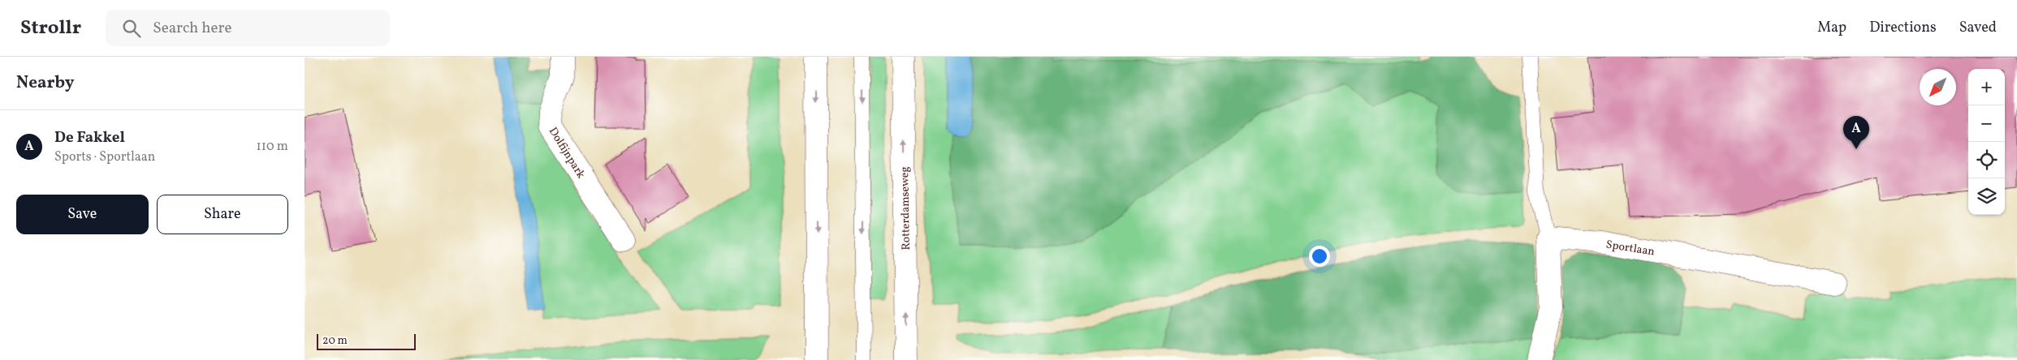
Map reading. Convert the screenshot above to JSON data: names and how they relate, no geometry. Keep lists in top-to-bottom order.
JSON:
{
  "streets": {
    "street": ["Dolfijnpark", "Rotterdamseweg", "Sportlaan"]
  },
  "scale_bar": "20 m",
  "north": "bottom left",
  "page": {
    "header": "Strollr",
    "search": "Search here",
    "nav": ["Map", "Directions", "Saved"],
    "heading": "Nearby",
    "map_buttons": ["+", "−"],
    "list": [
      {
        "mark": "A",
        "name": "De Fakkel",
        "note": "Sports · Sportlaan",
        "value": "110 m"
      }
    ],
    "pins": "A",
    "buttons": ["Save", "Share"],
    "scale": "20 m"
  }
}
